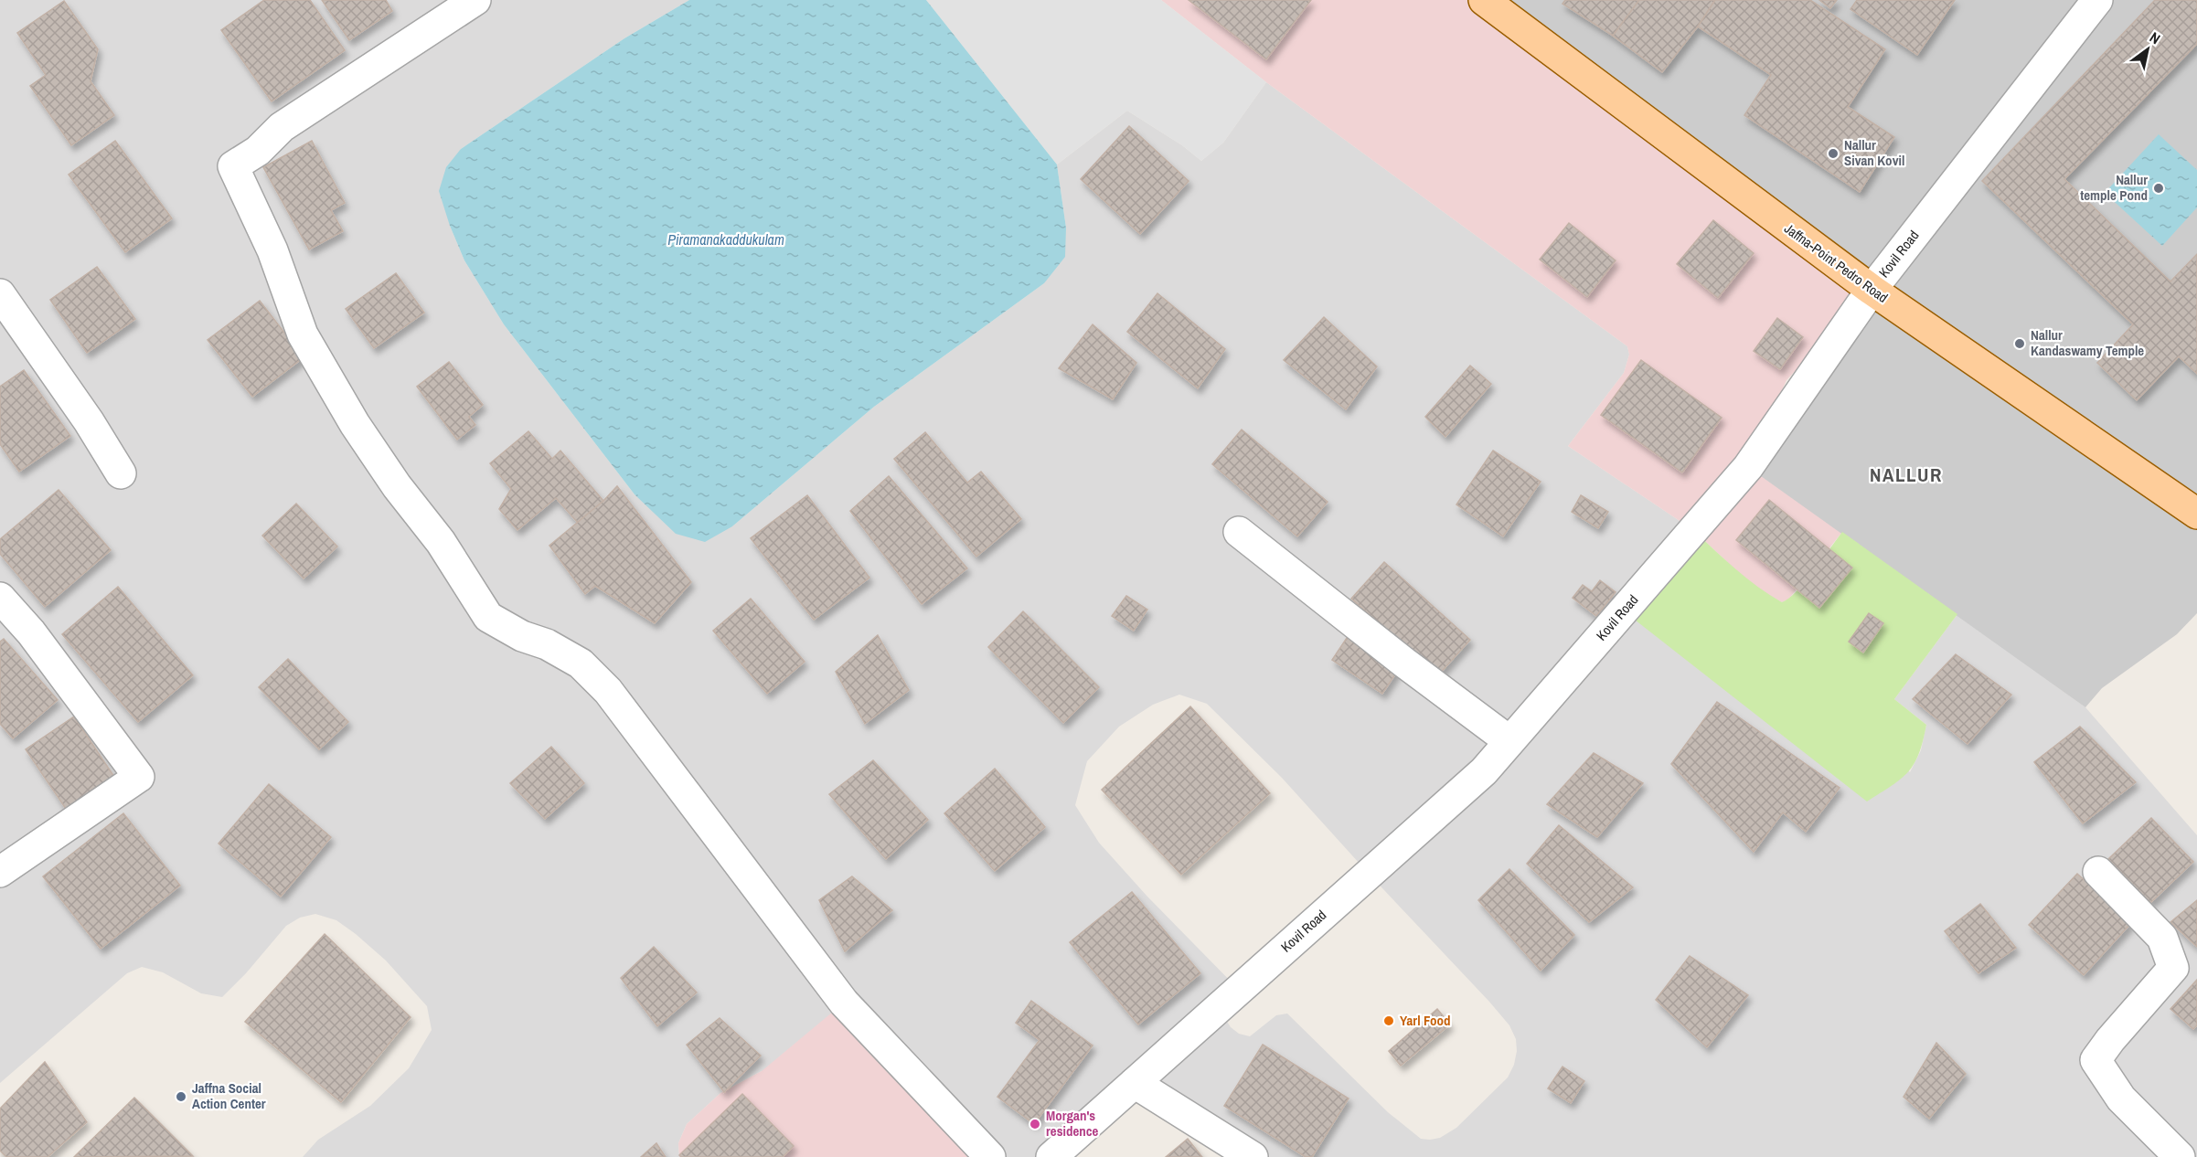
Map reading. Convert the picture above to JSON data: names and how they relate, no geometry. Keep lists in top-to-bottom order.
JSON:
{
  "streets": {
    "main road": ["Jaffna-Point Pedro Road"],
    "street": ["Kovil Road"]
  },
  "crossings": [
    ["Kovil Road", "Jaffna-Point Pedro Road"]
  ],
  "districts": ["NALLUR"],
  "water": ["Piramanakaddukulam"],
  "places": [
    "Nallur Sivan Kovil",
    "Nallur temple Pond",
    "Nallur Kandaswamy Temple",
    "Yarl Food",
    "Jaffna Social Action Center",
    "Morgan's residence"
  ],
  "north": "top right"
}
